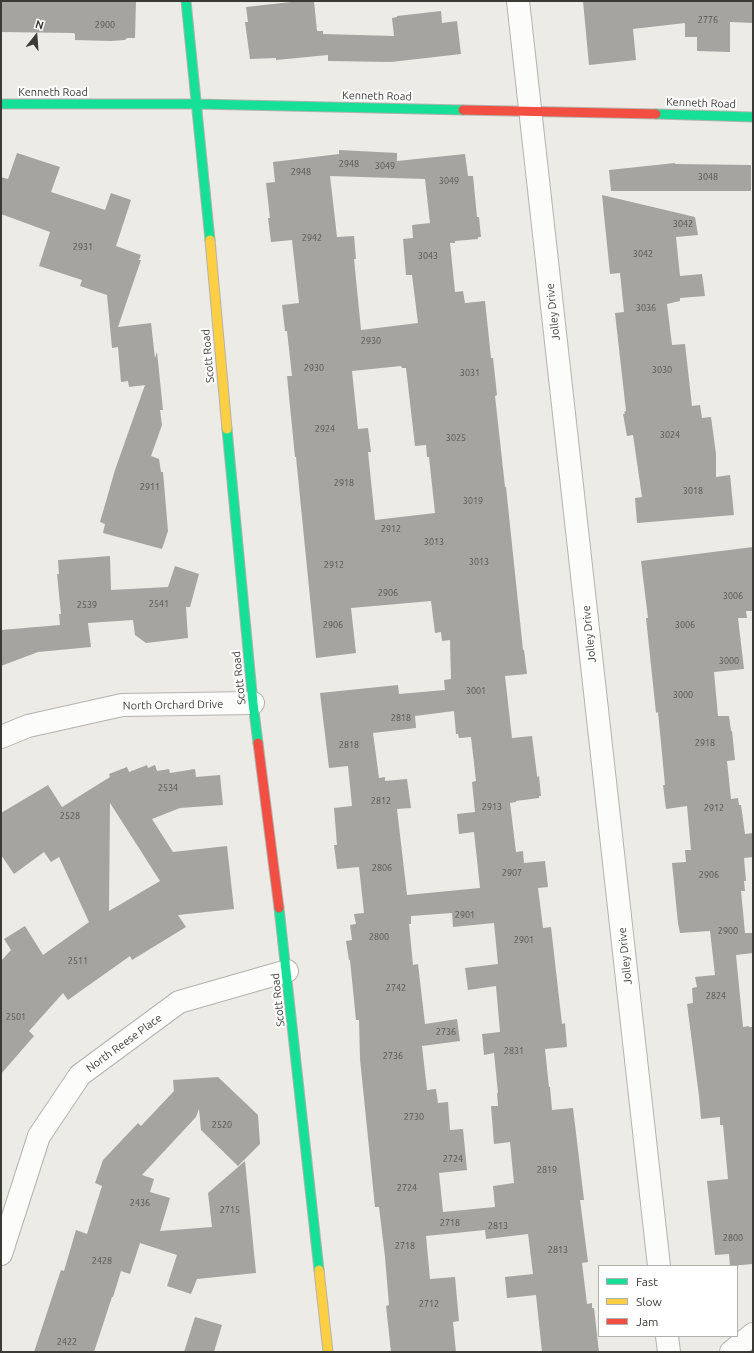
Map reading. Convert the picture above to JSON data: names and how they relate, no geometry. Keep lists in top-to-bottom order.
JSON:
{
  "streets": {
    "street": [
      "Kenneth Road",
      "Jolley Drive",
      "Scott Road",
      "North Orchard Drive",
      "North Reese Place"
    ]
  },
  "crossings": [
    ["Kenneth Road", "Jolley Drive"],
    ["Kenneth Road", "Scott Road"],
    ["Scott Road", "North Orchard Drive"],
    ["Scott Road", "North Reese Place"]
  ],
  "house_numbers": [
    "2776",
    "2900",
    "2948",
    "3049",
    "2948",
    "3048",
    "3049",
    "3042",
    "2942",
    "2931",
    "3042",
    "3043",
    "3036",
    "2930",
    "2930",
    "3030",
    "3031",
    "2924",
    "3024",
    "3025",
    "2918",
    "2911",
    "3018",
    "3019",
    "2912",
    "3013",
    "3013",
    "2912",
    "2906",
    "3006",
    "2541",
    "2539",
    "2906",
    "3006",
    "3000",
    "3001",
    "3000",
    "2818",
    "2918",
    "2818",
    "2534",
    "2812",
    "2913",
    "2912",
    "2528",
    "2806",
    "2907",
    "2906",
    "2901",
    "2900",
    "2800",
    "2901",
    "2511",
    "2742",
    "2824",
    "2501",
    "2736",
    "2831",
    "2736",
    "2730",
    "2520",
    "2724",
    "2819",
    "2724",
    "2436",
    "2715",
    "2718",
    "2813",
    "2800",
    "2718",
    "2813",
    "2428",
    "2712",
    "2422"
  ],
  "legend": ["Fast", "Slow", "Jam"],
  "north": "top"
}
